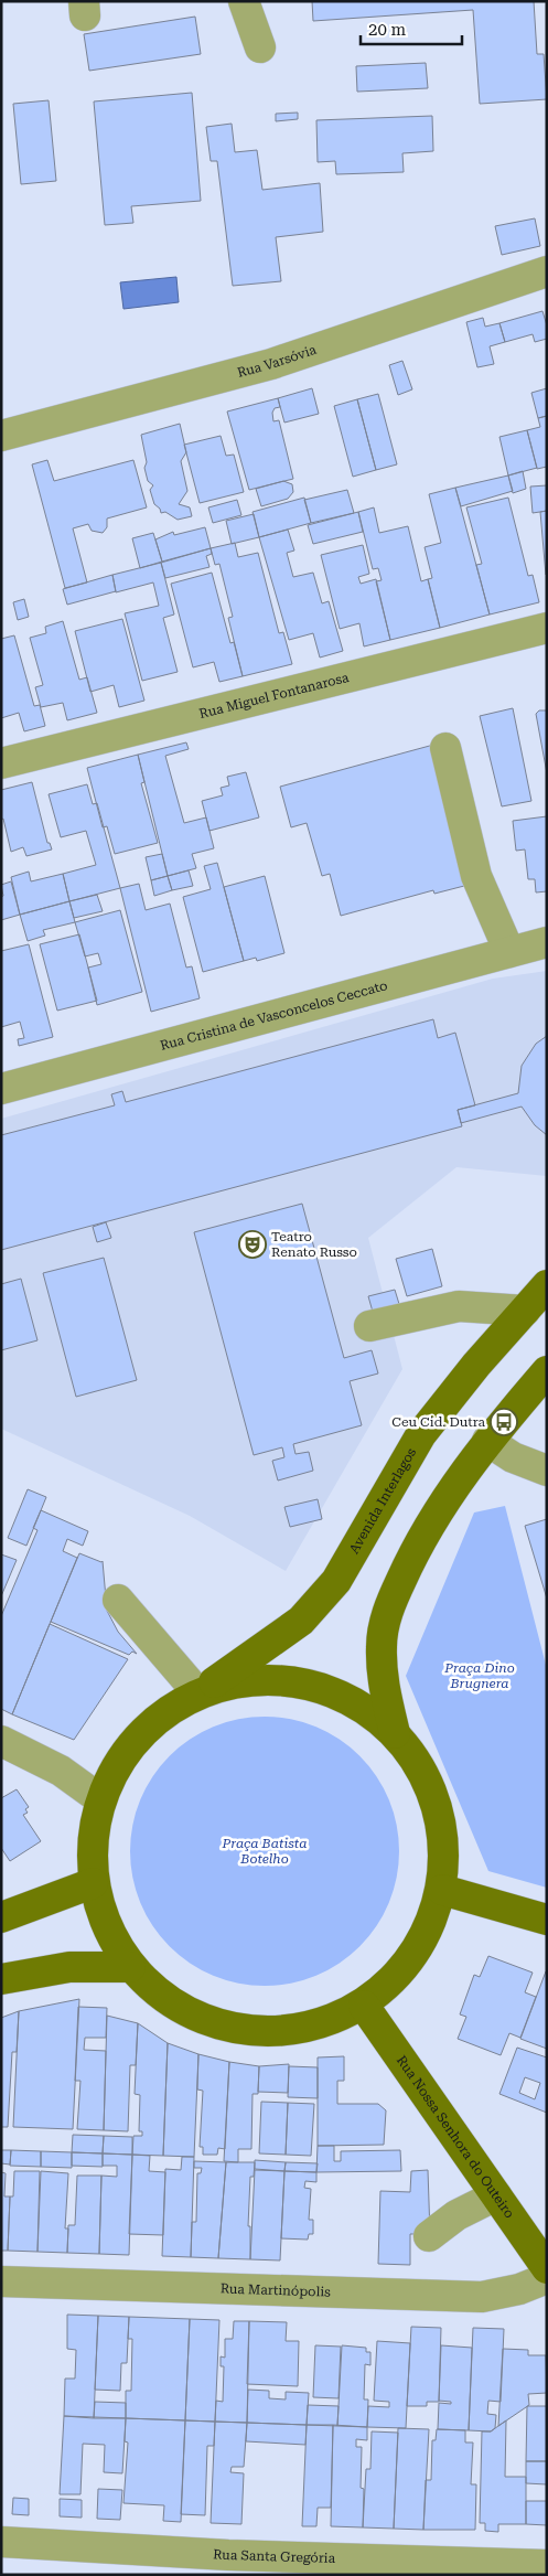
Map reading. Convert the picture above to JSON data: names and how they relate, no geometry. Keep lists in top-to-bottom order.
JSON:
{
  "streets": {
    "main road": ["Avenida Interlagos", "Rua Nossa Senhora do Outeiro"],
    "street": [
      "Rua Varsóvia",
      "Rua Miguel Fontanarosa",
      "Rua Cristina de Vasconcelos Ceccato",
      "Rua Martinópolis",
      "Rua Santa Gregória"
    ]
  },
  "parks": ["Praça Dino Brugnera", "Praça Batista Botelho"],
  "places": {
    "theatre": ["Teatro Renato Russo"],
    "bus stop": ["Ceu Cid. Dutra"]
  },
  "scale_bar": "20 m"
}
